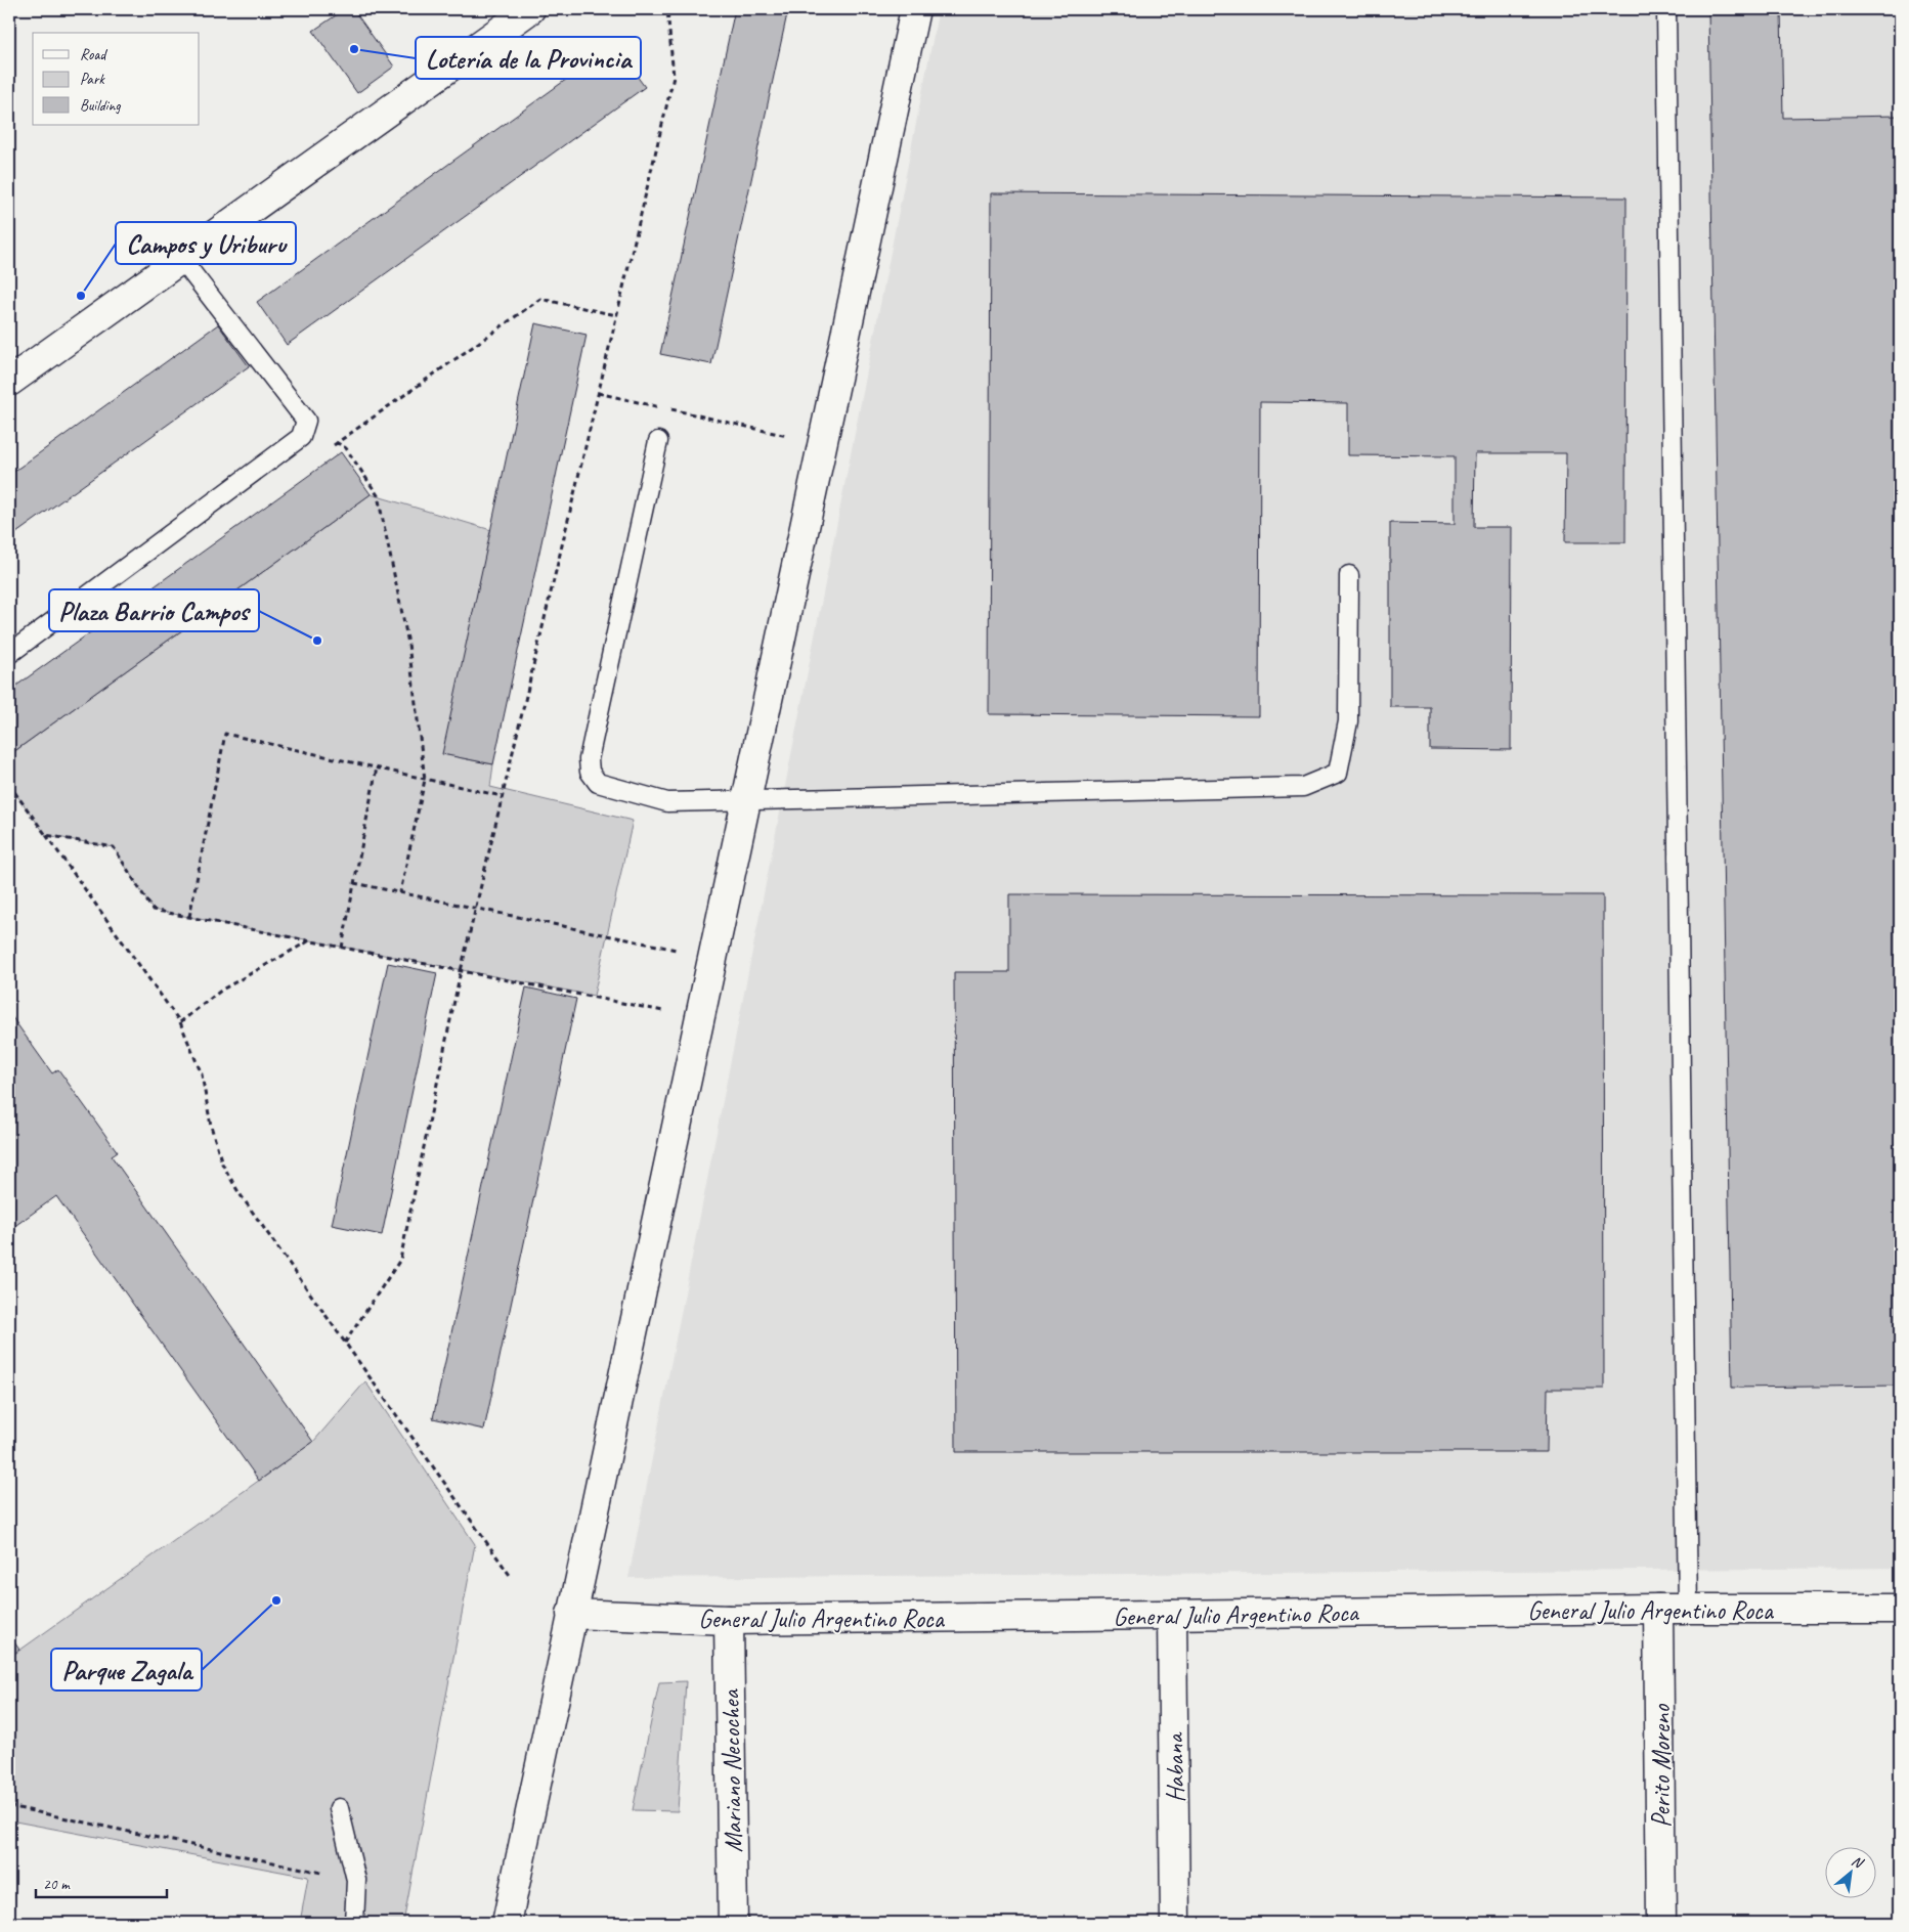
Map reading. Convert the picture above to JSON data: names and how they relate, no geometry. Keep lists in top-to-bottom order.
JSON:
{
  "streets": {
    "main road": [
      "General Julio Argentino Roca",
      "Perito Moreno",
      "Habana",
      "Mariano Necochea"
    ]
  },
  "crossings": [
    ["General Julio Argentino Roca", "Perito Moreno"],
    ["General Julio Argentino Roca", "Habana"],
    ["General Julio Argentino Roca", "Mariano Necochea"]
  ],
  "places": [
    "Lotería de la Provincia",
    "Campos y Uriburu",
    "Plaza Barrio Campos",
    "Parque Zagala"
  ],
  "legend": ["Road", "Park", "Building"],
  "scale_bar": "20 m",
  "north": "top right"
}
